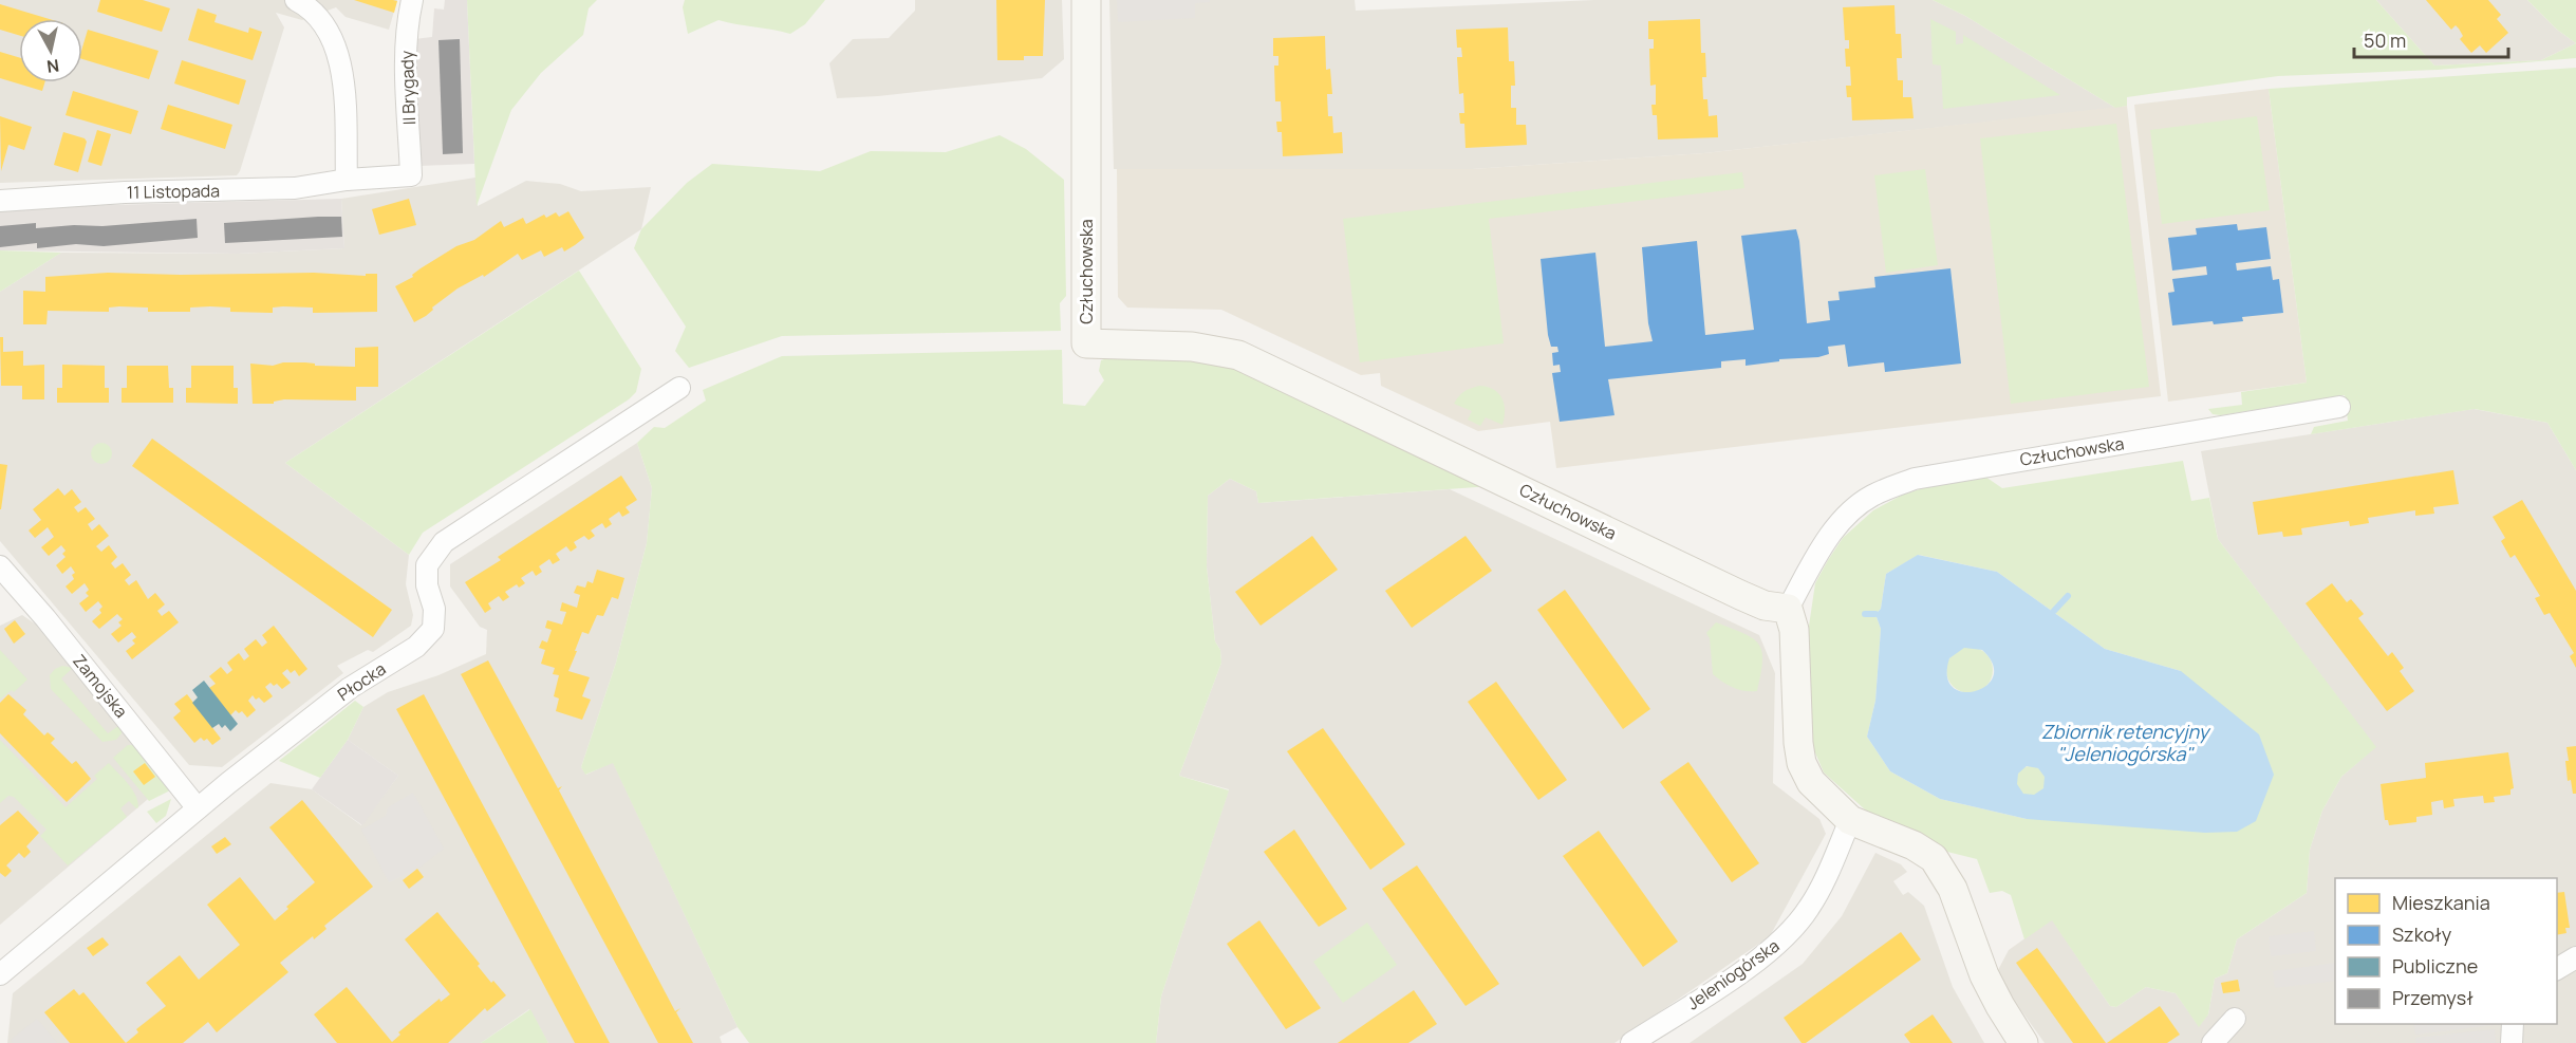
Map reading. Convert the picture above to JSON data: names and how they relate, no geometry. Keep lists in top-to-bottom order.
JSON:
{
  "streets": {
    "street": [
      "II Brygady",
      "11 Listopada",
      "Człuchowska",
      "Płocka",
      "Zamojska",
      "Jeleniogórska"
    ]
  },
  "crossings": [
    ["II Brygady", "11 Listopada"],
    ["Płocka", "Zamojska"]
  ],
  "water": ["Zbiornik retencyjny \"Jeleniogórska\""],
  "legend": [
    "Mieszkania",
    "Szkoły",
    "Publiczne",
    "Przemysł"
  ],
  "scale_bar": "50 m",
  "north": "bottom"
}
